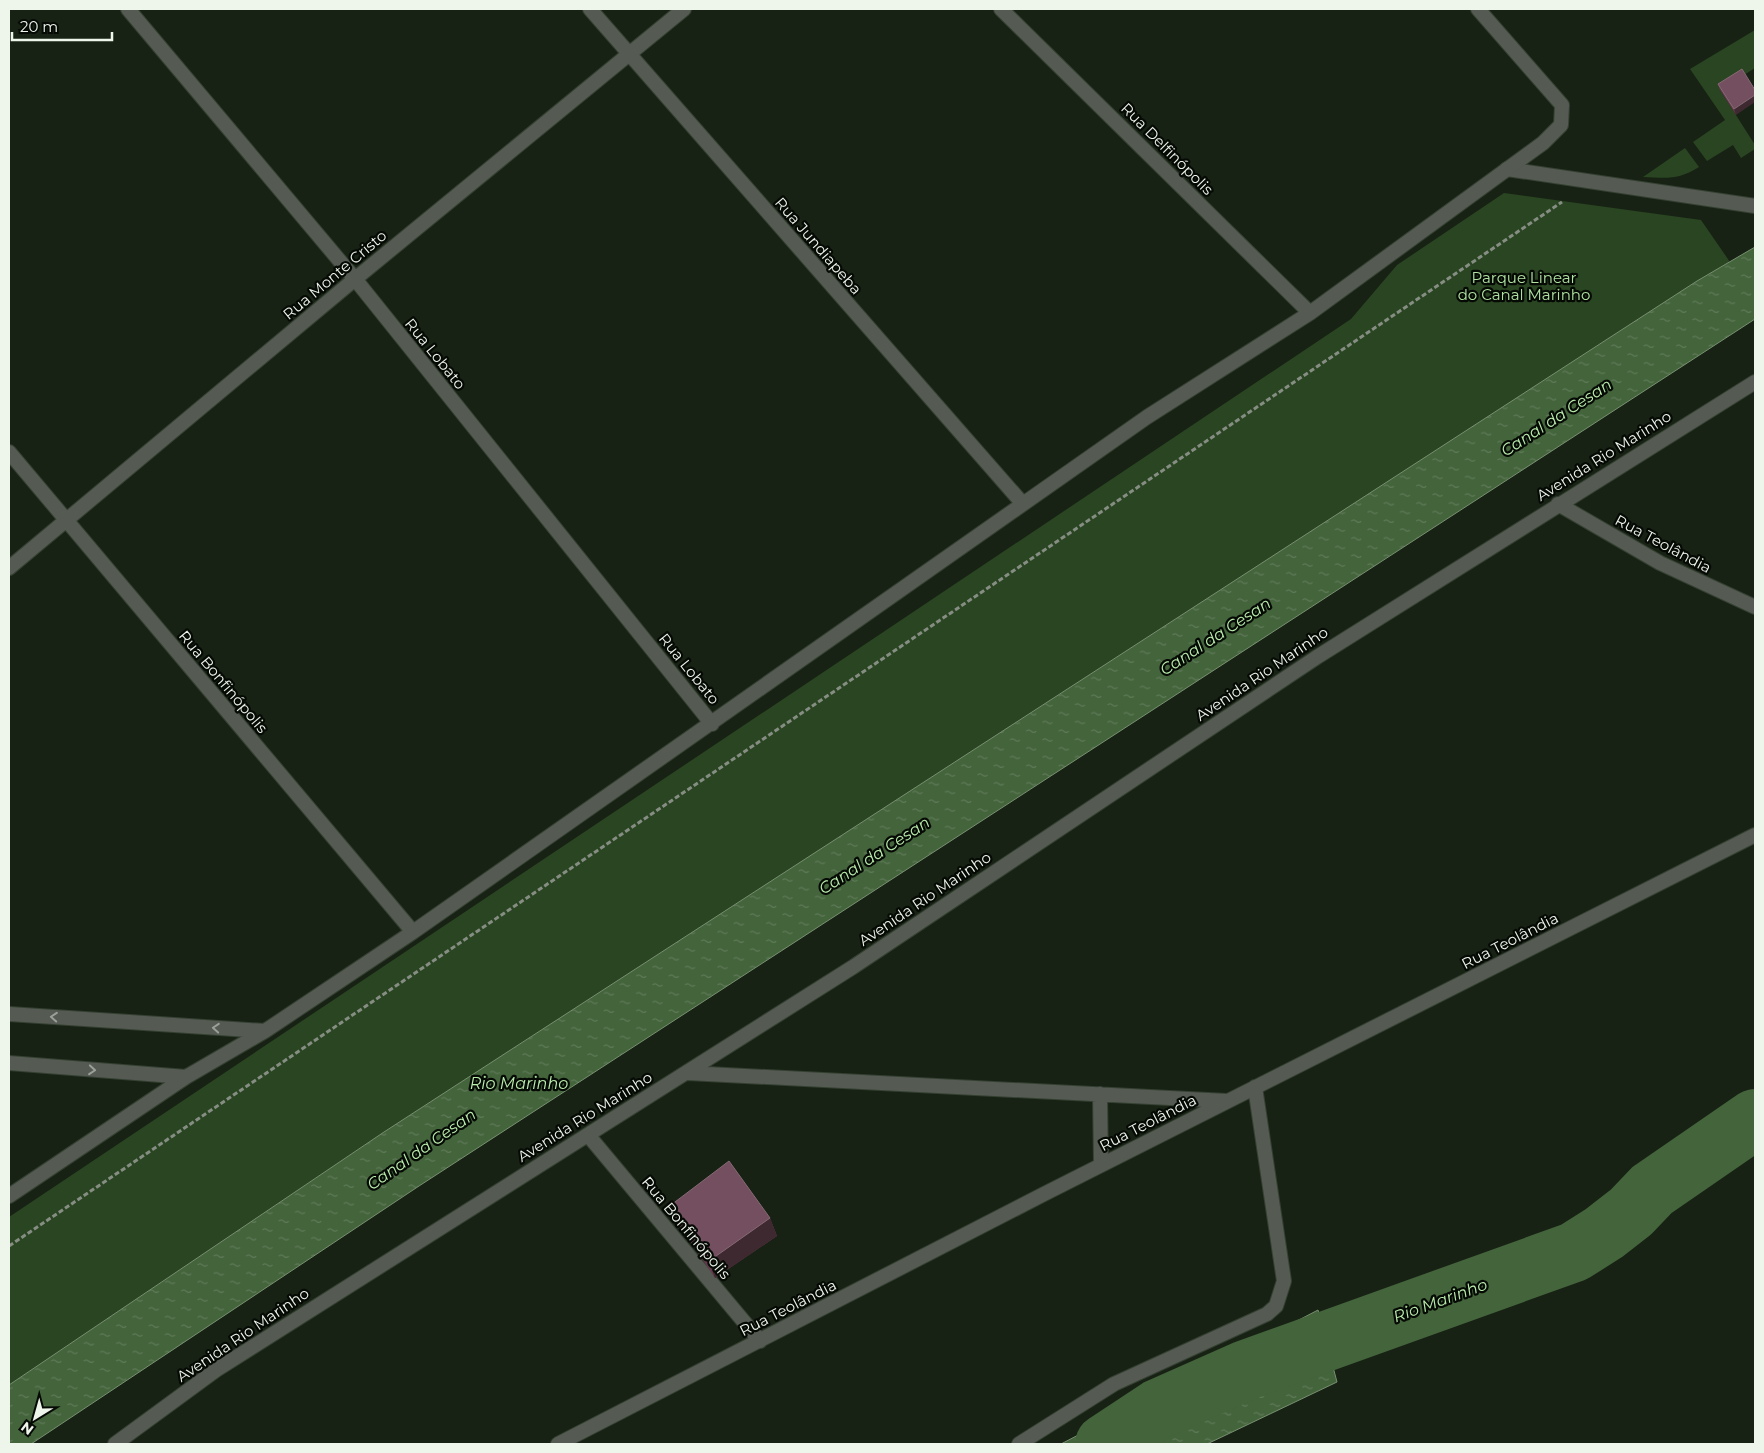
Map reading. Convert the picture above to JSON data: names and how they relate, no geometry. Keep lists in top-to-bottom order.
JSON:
{
  "streets": {
    "street": [
      "Rua Delfinópolis",
      "Rua Jundiapeba",
      "Rua Monte Cristo",
      "Rua Lobato",
      "Avenida Rio Marinho",
      "Rua Teolândia",
      "Rua Bonfinópolis"
    ]
  },
  "crossings": [
    ["Rua Jundiapeba", "Rua Monte Cristo"],
    ["Rua Monte Cristo", "Rua Lobato"],
    ["Rua Monte Cristo", "Rua Bonfinópolis"],
    ["Avenida Rio Marinho", "Rua Teolândia"],
    ["Avenida Rio Marinho", "Rua Bonfinópolis"],
    ["Rua Teolândia", "Rua Bonfinópolis"]
  ],
  "water": ["Canal da Cesan", "Rio Marinho"],
  "parks": ["Parque Linear do Canal Marinho"],
  "scale_bar": "20 m",
  "north": "bottom left"
}
